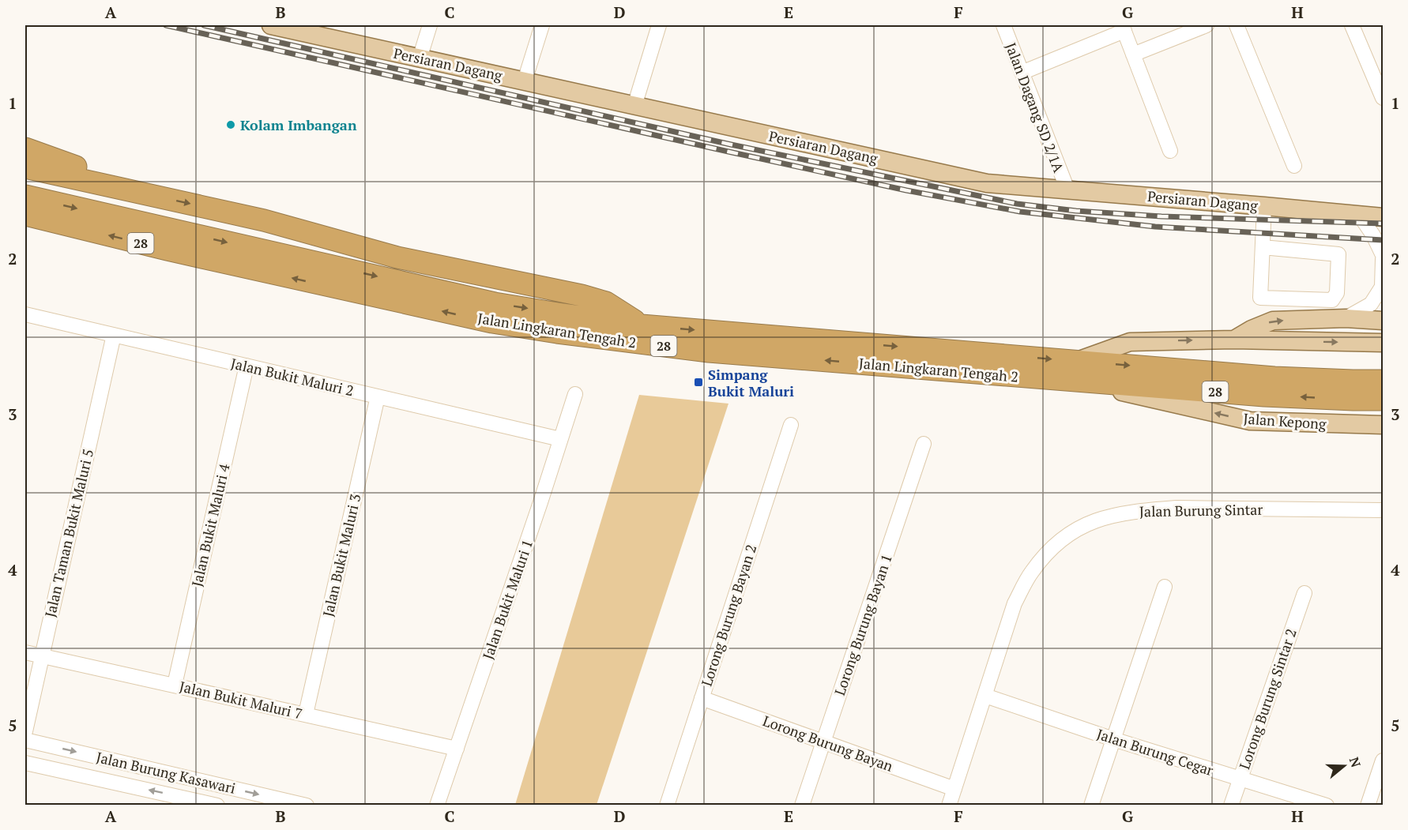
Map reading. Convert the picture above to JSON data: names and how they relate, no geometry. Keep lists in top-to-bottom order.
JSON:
{
  "streets": {
    "highway": ["28", "Jalan Lingkaran Tengah 2"],
    "main road": ["Persiaran Dagang", "Jalan Kepong"],
    "street": [
      "Jalan Dagang SD 2/1A",
      "Jalan Bukit Maluri 2",
      "Jalan Burung Sintar",
      "Jalan Bukit Maluri 4",
      "Jalan Taman Bukit Maluri 5",
      "Jalan Bukit Maluri 3",
      "Jalan Bukit Maluri 1",
      "Lorong Burung Bayan 2",
      "Lorong Burung Bayan 1",
      "Lorong Burung Sintar 2",
      "Jalan Bukit Maluri 7",
      "Lorong Burung Bayan",
      "Jalan Burung Cegar",
      "Jalan Burung Kasawari"
    ]
  },
  "crossings": [
    ["Persiaran Dagang", "Jalan Dagang SD 2/1A"],
    ["Jalan Lingkaran Tengah 2", "Jalan Kepong"],
    ["Jalan Bukit Maluri 2", "Jalan Bukit Maluri 4"],
    ["Jalan Bukit Maluri 2", "Jalan Taman Bukit Maluri 5"],
    ["Jalan Bukit Maluri 2", "Jalan Bukit Maluri 3"],
    ["Jalan Bukit Maluri 2", "Jalan Bukit Maluri 1"],
    ["Jalan Burung Sintar", "Lorong Burung Bayan"],
    ["Jalan Burung Sintar", "Jalan Burung Cegar"],
    ["Jalan Bukit Maluri 4", "Jalan Bukit Maluri 7"],
    ["Jalan Taman Bukit Maluri 5", "Jalan Bukit Maluri 7"],
    ["Jalan Bukit Maluri 3", "Jalan Bukit Maluri 7"],
    ["Jalan Bukit Maluri 1", "Jalan Bukit Maluri 7"],
    ["Lorong Burung Bayan 2", "Lorong Burung Bayan"],
    ["Lorong Burung Bayan 1", "Lorong Burung Bayan"],
    ["Lorong Burung Sintar 2", "Jalan Burung Cegar"]
  ],
  "places": {
    "other": ["Kolam Imbangan"],
    "transit": ["Simpang Bukit Maluri"]
  },
  "north": "right",
  "grid": {
    "columns": [
      "A",
      "B",
      "C",
      "D",
      "E",
      "F",
      "G",
      "H"
    ],
    "rows": [
      "1",
      "2",
      "3",
      "4",
      "5"
    ]
  }
}
